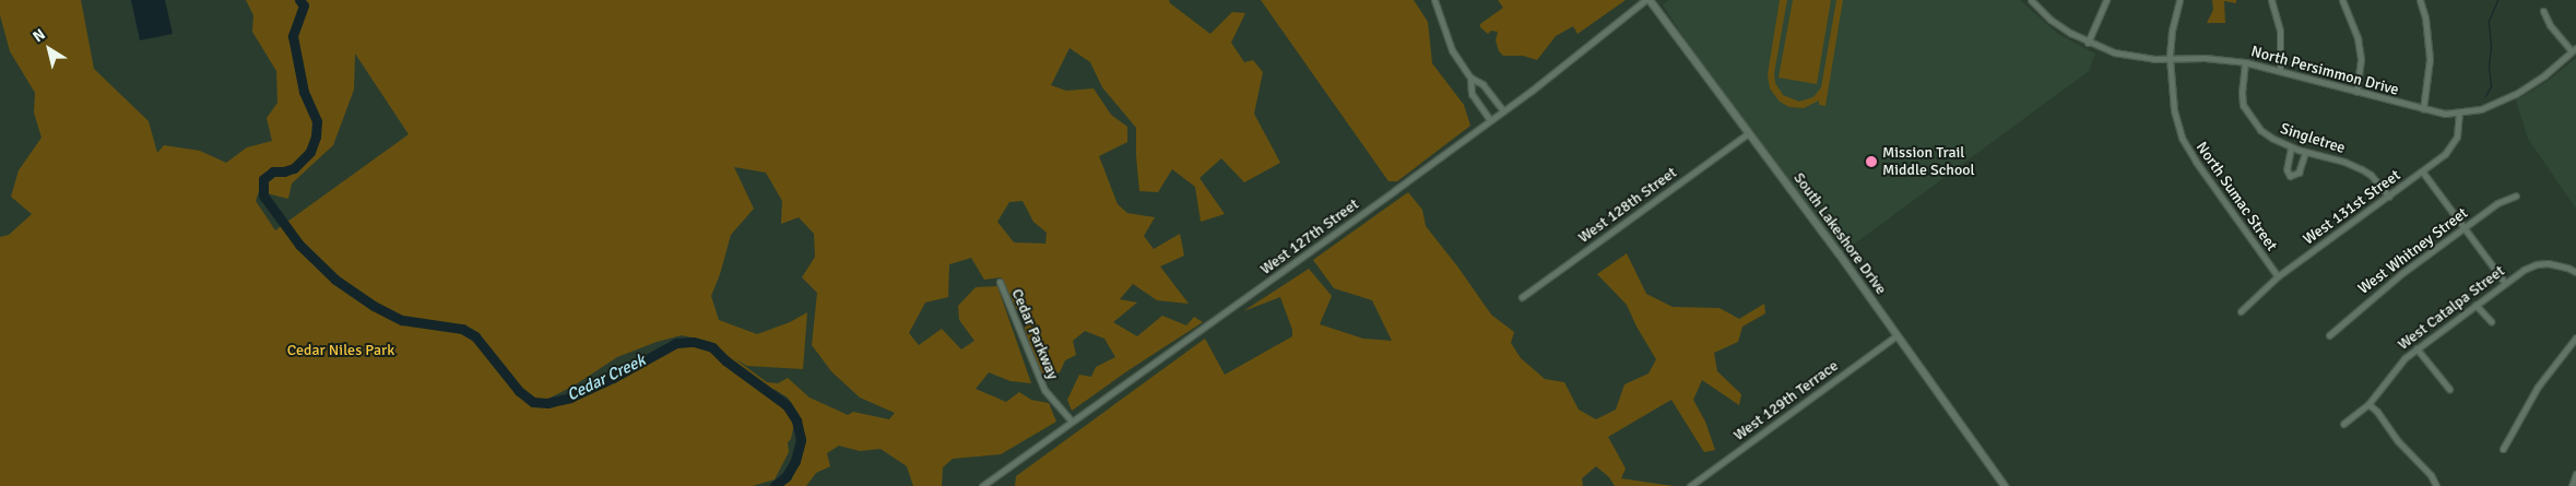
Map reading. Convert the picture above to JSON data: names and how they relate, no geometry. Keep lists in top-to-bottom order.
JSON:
{
  "streets": {
    "street": [
      "North Persimmon Drive",
      "Singletree",
      "North Sumac Street",
      "West 128th Street",
      "West 131st Street",
      "South Lakeshore Drive",
      "West 127th Street",
      "West Whitney Street",
      "West Catalpa Street",
      "Cedar Parkway",
      "West 129th Terrace"
    ]
  },
  "crossings": [
    ["North Persimmon Drive", "Singletree"],
    ["North Persimmon Drive", "North Sumac Street"],
    ["North Persimmon Drive", "West 131st Street"],
    ["Singletree", "West 131st Street"],
    ["North Sumac Street", "West 131st Street"],
    ["West 128th Street", "South Lakeshore Drive"],
    ["South Lakeshore Drive", "West 129th Terrace"],
    ["West 127th Street", "Cedar Parkway"]
  ],
  "water": ["Cedar Creek"],
  "parks": ["Cedar Niles Park"],
  "places": ["Mission Trail Middle School"],
  "north": "top left"
}
